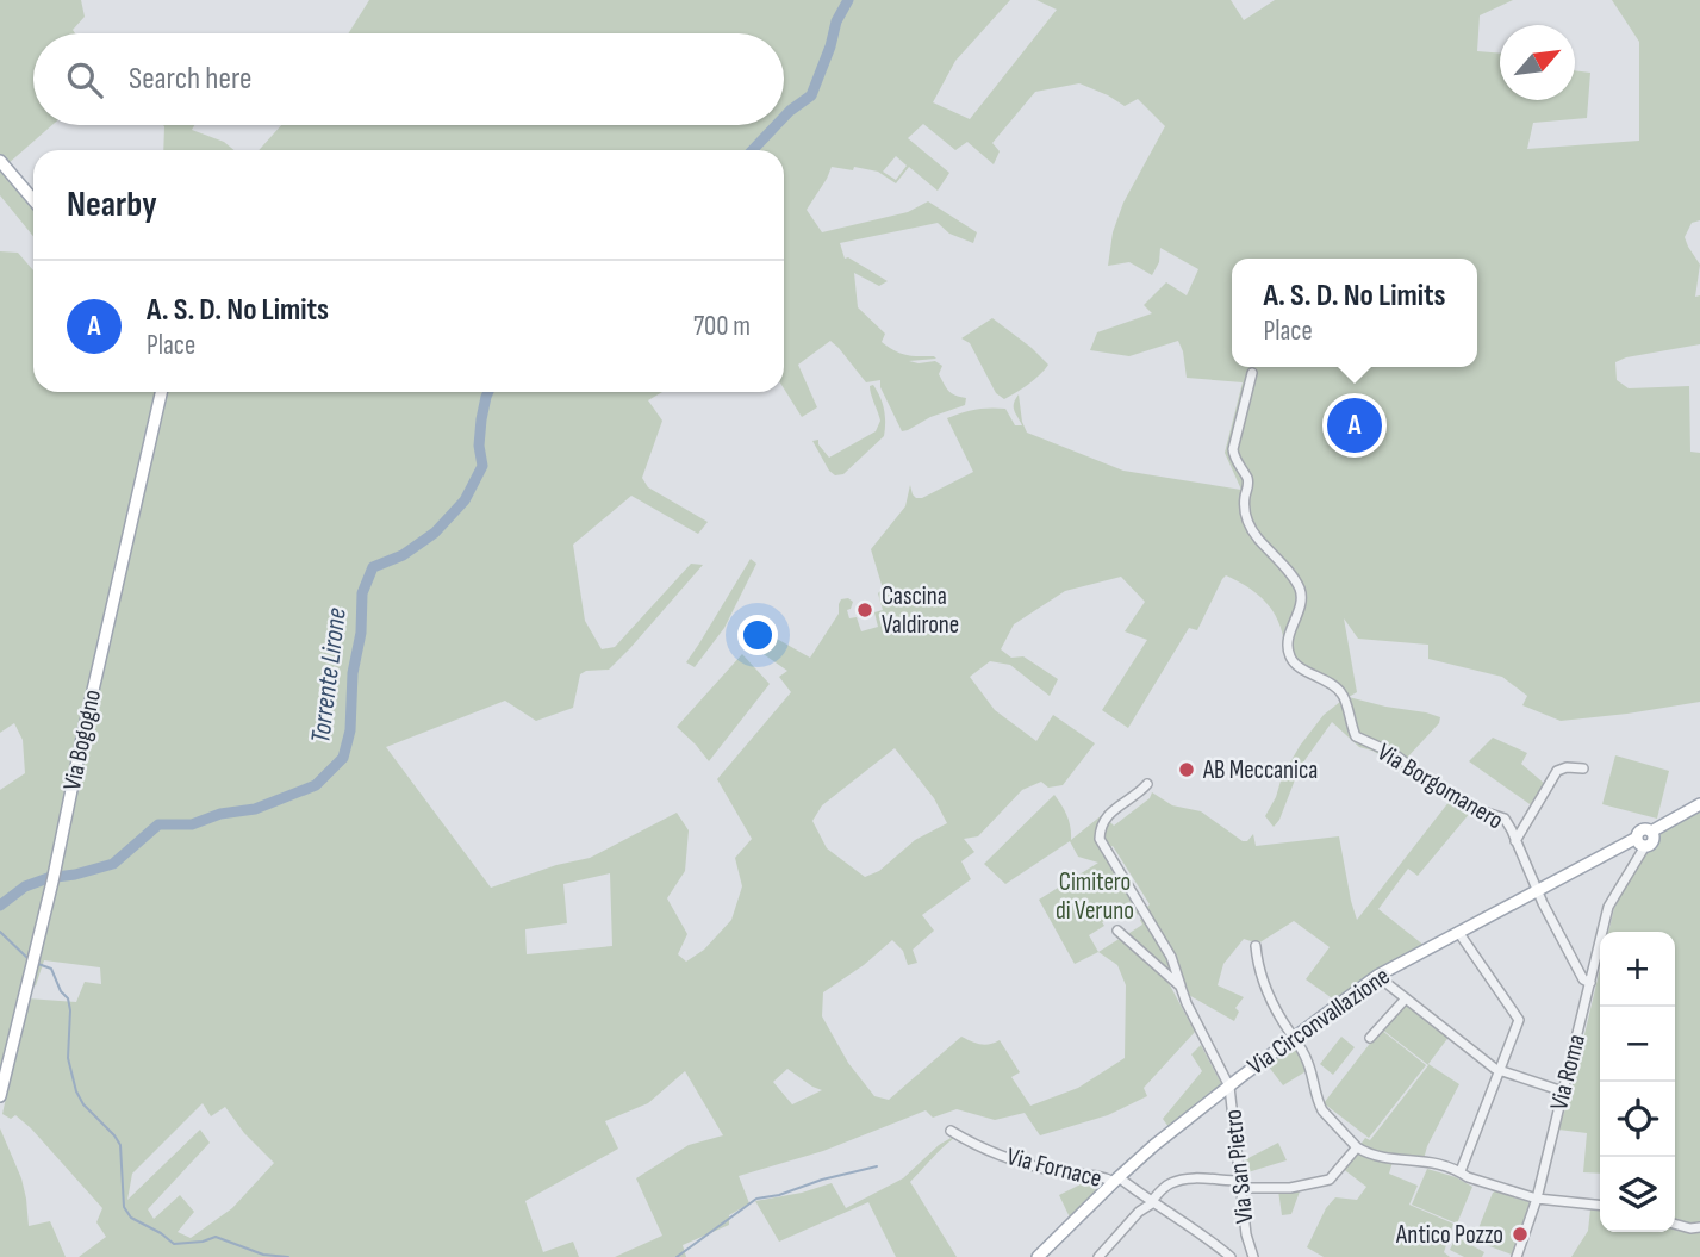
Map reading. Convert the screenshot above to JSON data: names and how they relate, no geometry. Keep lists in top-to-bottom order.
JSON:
{
  "streets": {
    "main road": ["Via Bogogno", "Via Circonvallazione"],
    "street": [
      "Via Borgomanero",
      "Via Roma",
      "Via San Pietro",
      "Via Fornace"
    ]
  },
  "crossings": [
    ["Via Borgomanero", "Via Circonvallazione"],
    ["Via Borgomanero", "Via Roma"],
    ["Via Circonvallazione", "Via Roma"],
    ["Via Circonvallazione", "Via San Pietro"],
    ["Via Circonvallazione", "Via Fornace"]
  ],
  "water": ["Torrente Lirone"],
  "parks": ["Cimitero di Veruno"],
  "places": ["Cascina Valdirone", "AB Meccanica", "Antico Pozzo"],
  "north": "top right",
  "page": {
    "search": "Search here",
    "heading": "Nearby",
    "popup": ["A. S. D. No Limits", "Place"],
    "list": [
      {
        "mark": "A",
        "name": "A. S. D. No Limits",
        "note": "Place",
        "value": "700 m"
      }
    ],
    "pins": "A",
    "map_buttons": ["+", "−"]
  }
}
